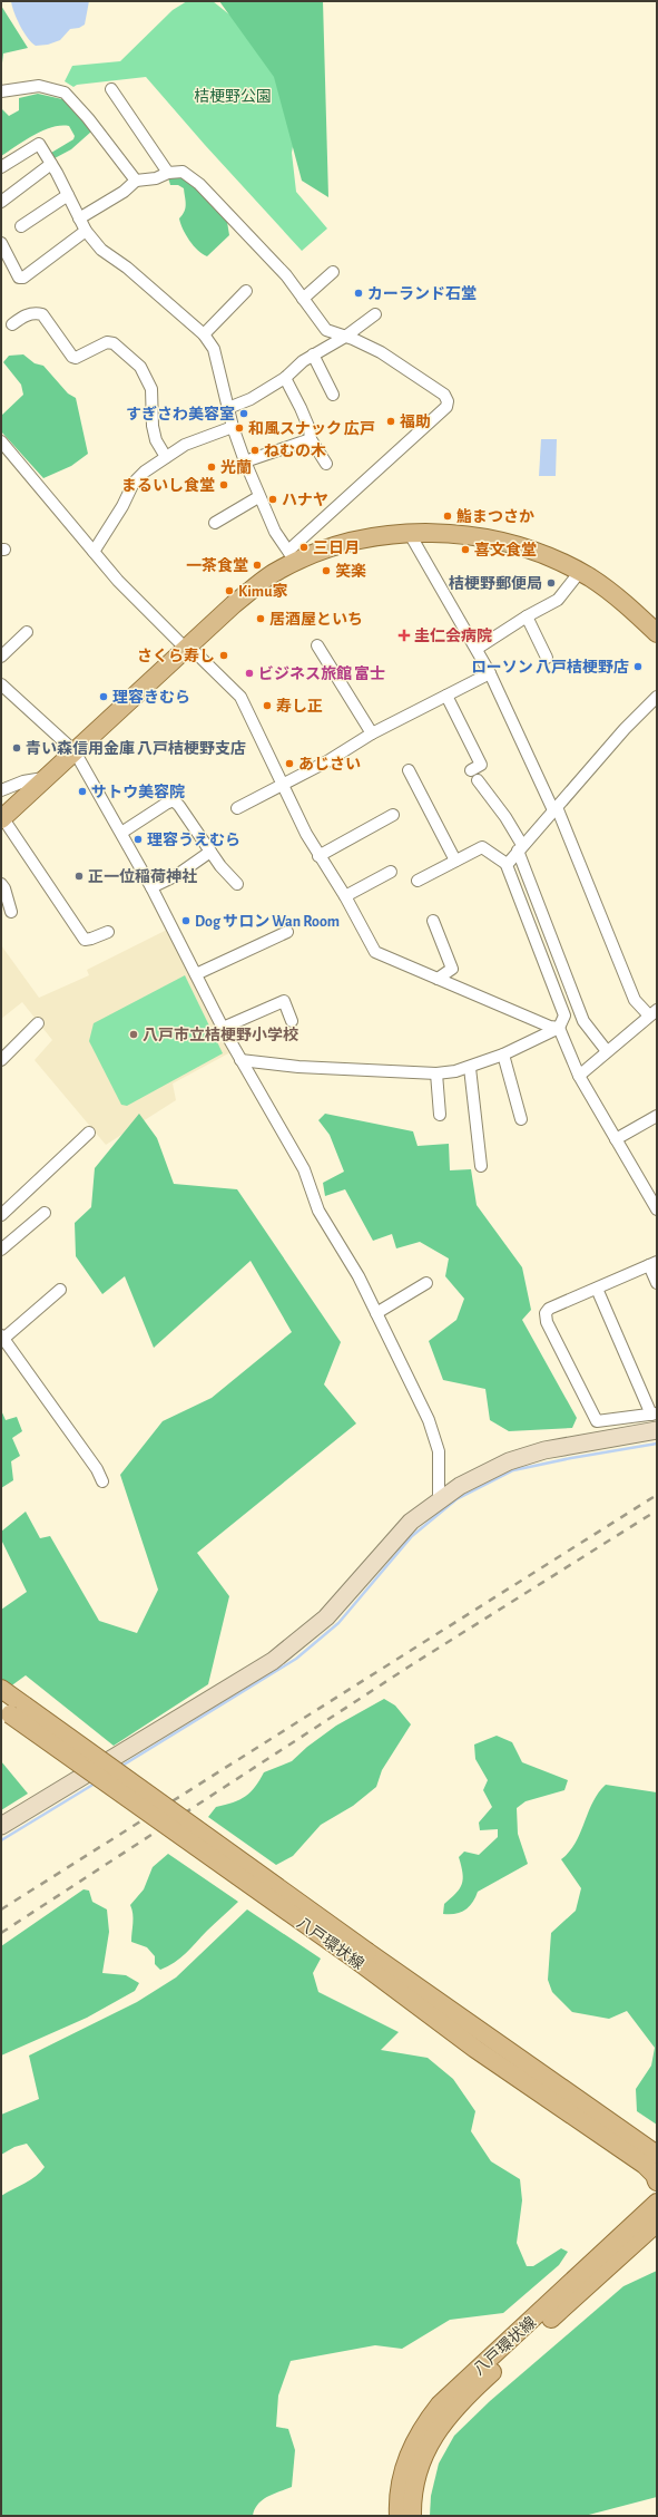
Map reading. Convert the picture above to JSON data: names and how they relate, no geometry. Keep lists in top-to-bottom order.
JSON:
{
  "streets": {
    "main road": ["八戸環状線"]
  },
  "parks": ["桔梗野公園"],
  "places": {
    "other": [
      "カーランド石堂",
      "すぎさわ美容室",
      "福助",
      "和風スナック 広戸",
      "ねむの木",
      "光蘭",
      "まるいし食堂",
      "ハナヤ",
      "鮨まつさか",
      "三日月",
      "喜文食堂",
      "一茶食堂",
      "笑楽",
      "桔梗野郵便局",
      "Kimu家",
      "居酒屋といち",
      "さくら寿し",
      "ローソン 八戸桔梗野店",
      "ビジネス旅館 富士",
      "理容きむら",
      "寿し正",
      "青い森信用金庫 八戸桔梗野支店",
      "あじさい",
      "サトウ美容院",
      "理容うえむら",
      "正一位稲荷神社",
      "Dog サロン Wan Room",
      "八戸市立桔梗野小学校"
    ],
    "health": ["圭仁会病院"]
  }
}
